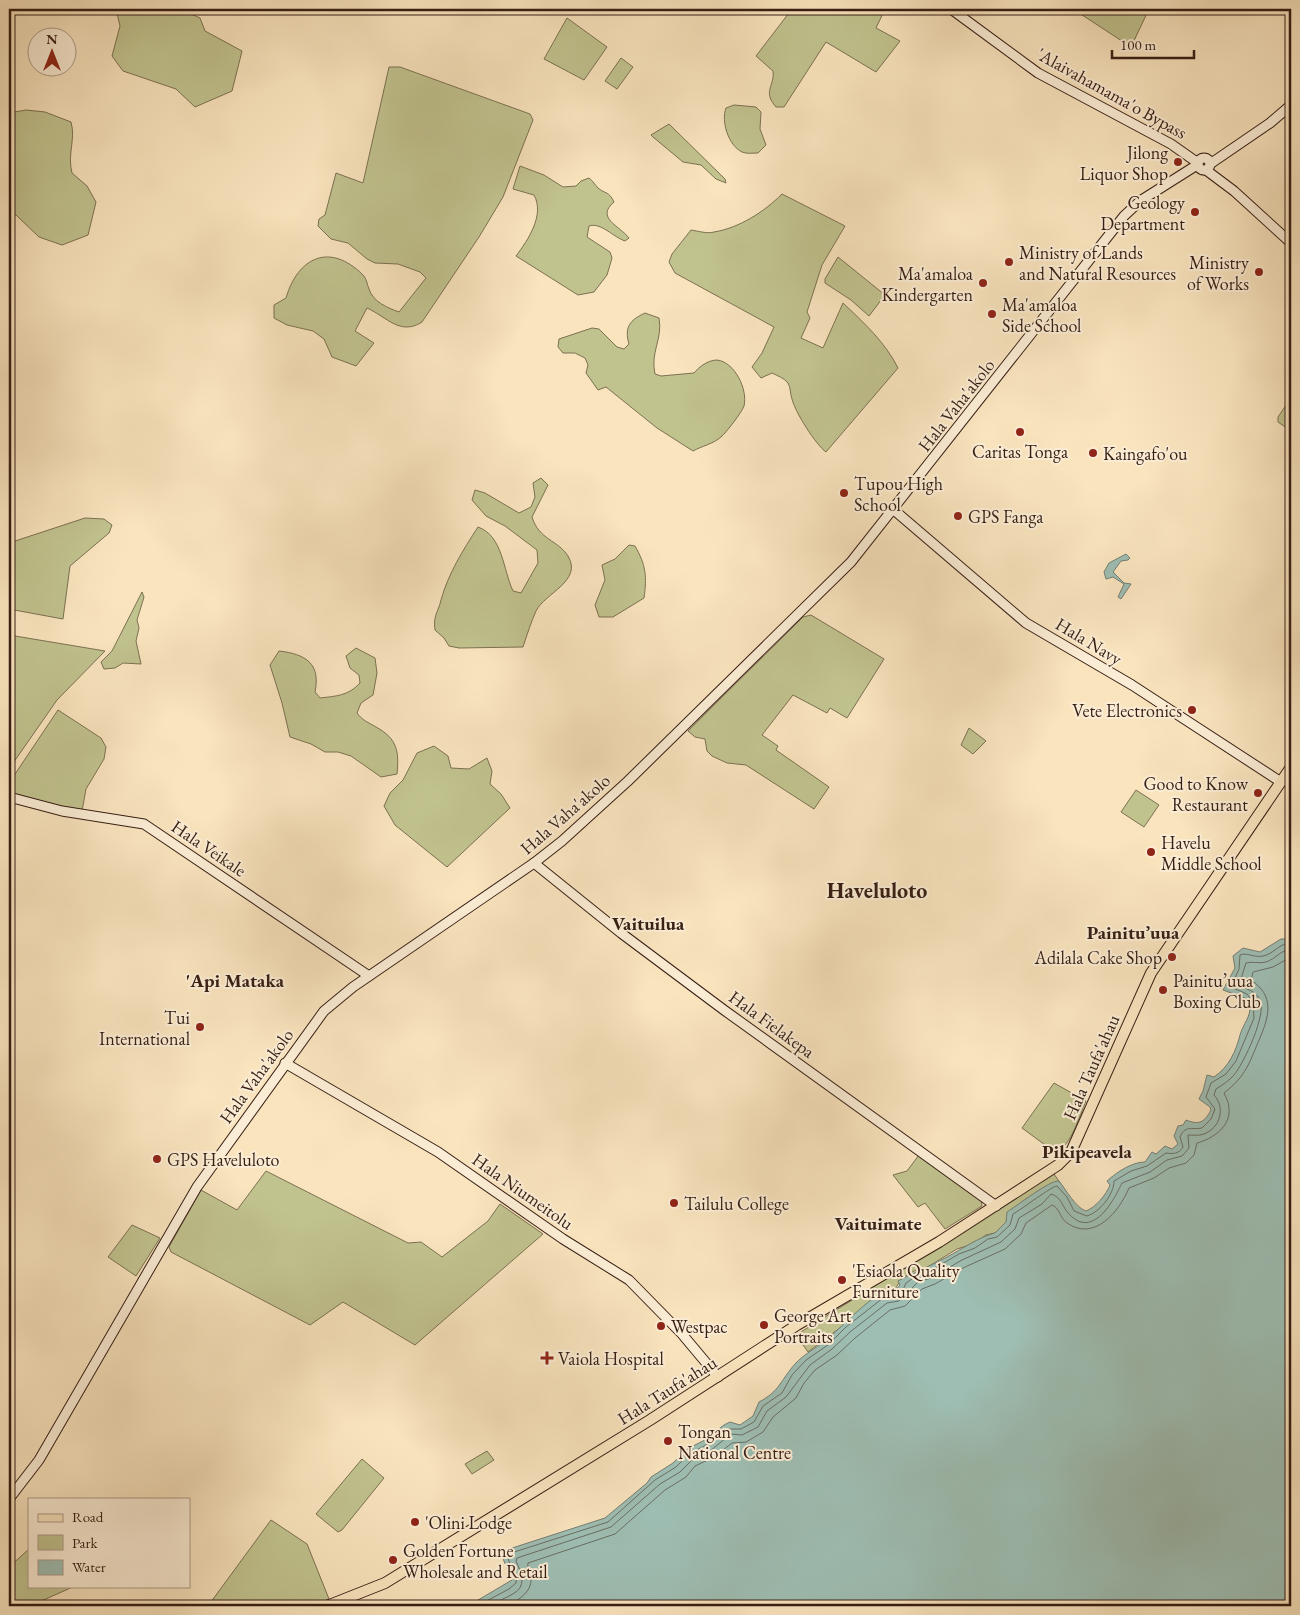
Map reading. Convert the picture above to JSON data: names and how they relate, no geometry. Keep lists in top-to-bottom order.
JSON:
{
  "streets": {
    "main road": [
      "'Alaivahamama'o Bypass",
      "Hala Vaha'akolo",
      "Hala Navy",
      "Hala Veikale",
      "Hala Fielakepa",
      "Hala Taufa'ahau",
      "Hala Niumeitolu"
    ]
  },
  "crossings": [
    ["'Alaivahamama'o Bypass", "Hala Vaha'akolo"],
    ["Hala Vaha'akolo", "Hala Navy"],
    ["Hala Vaha'akolo", "Hala Veikale"],
    ["Hala Vaha'akolo", "Hala Fielakepa"],
    ["Hala Vaha'akolo", "Hala Niumeitolu"],
    ["Hala Navy", "Hala Taufa'ahau"],
    ["Hala Fielakepa", "Hala Taufa'ahau"],
    ["Hala Taufa'ahau", "Hala Niumeitolu"]
  ],
  "districts": [
    "Haveluloto",
    "Vaituilua",
    "Painitu’uua",
    "'Api Mataka",
    "Pikipeavela",
    "Vaituimate"
  ],
  "places": {
    "other": [
      "Jilong Liquor Shop",
      "Geology Department",
      "Ministry of Lands and Natural Resources",
      "Ministry of Works",
      "Ma'amaloa Kindergarten",
      "Ma'amaloa Side School",
      "Caritas Tonga",
      "Kaingafo'ou",
      "Tupou High School",
      "GPS Fanga",
      "Vete Electronics",
      "Good to Know Restaurant",
      "Havelu Middle School",
      "Adilala Cake Shop",
      "Painitu’uua Boxing Club",
      "Tui International",
      "GPS Haveluloto",
      "Tailulu College",
      "'Esiaola Quality Furniture",
      "George Art Portraits",
      "Westpac",
      "Tongan National Centre",
      "'Olini Lodge",
      "Golden Fortune Wholesale and Retail"
    ],
    "health": ["Vaiola Hospital"]
  },
  "legend": ["Road", "Park", "Water"],
  "scale_bar": "100 m",
  "north": "top"
}
